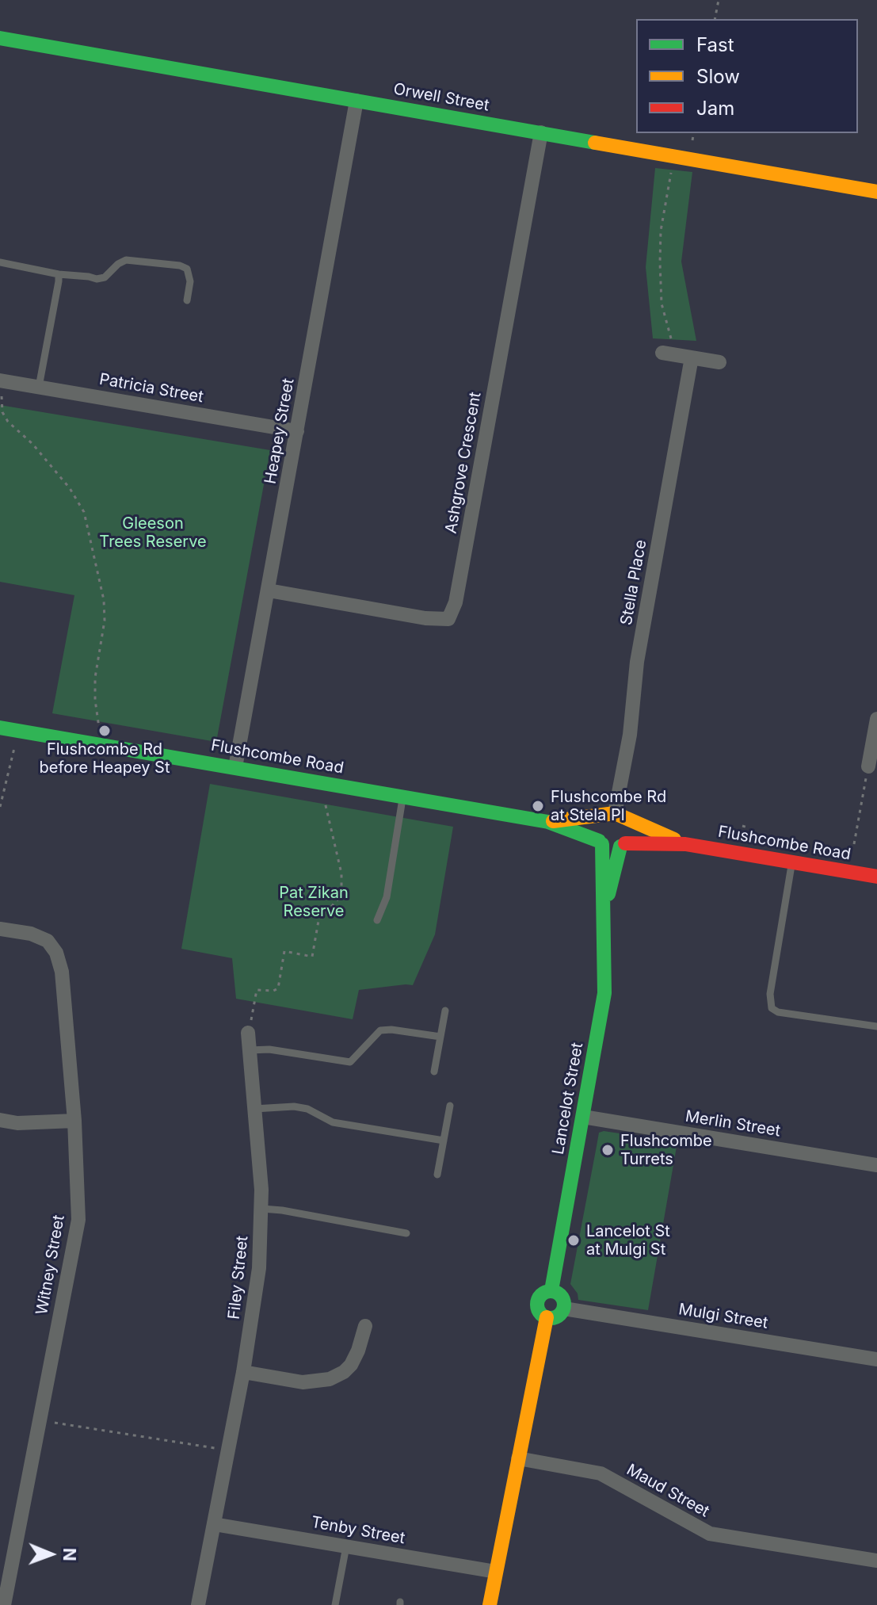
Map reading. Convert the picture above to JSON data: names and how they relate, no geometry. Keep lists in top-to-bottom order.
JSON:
{
  "streets": {
    "street": [
      "Orwell Street",
      "Patricia Street",
      "Heapey Street",
      "Ashgrove Crescent",
      "Stella Place",
      "Flushcombe Road",
      "Lancelot Street",
      "Merlin Street",
      "Witney Street",
      "Filey Street",
      "Mulgi Street",
      "Maud Street",
      "Tenby Street"
    ]
  },
  "crossings": [
    ["Orwell Street", "Heapey Street"],
    ["Orwell Street", "Ashgrove Crescent"],
    ["Patricia Street", "Heapey Street"],
    ["Heapey Street", "Ashgrove Crescent"],
    ["Heapey Street", "Flushcombe Road"],
    ["Stella Place", "Flushcombe Road"],
    ["Stella Place", "Lancelot Street"],
    ["Flushcombe Road", "Lancelot Street"],
    ["Lancelot Street", "Merlin Street"],
    ["Lancelot Street", "Mulgi Street"],
    ["Filey Street", "Tenby Street"]
  ],
  "parks": ["Gleeson Trees Reserve", "Pat Zikan Reserve"],
  "places": [
    "Flushcombe Rd before Heapey St",
    "Flushcombe Rd at Stela Pl",
    "Flushcombe Turrets",
    "Lancelot St at Mulgi St"
  ],
  "legend": ["Fast", "Slow", "Jam"],
  "north": "right"
}
